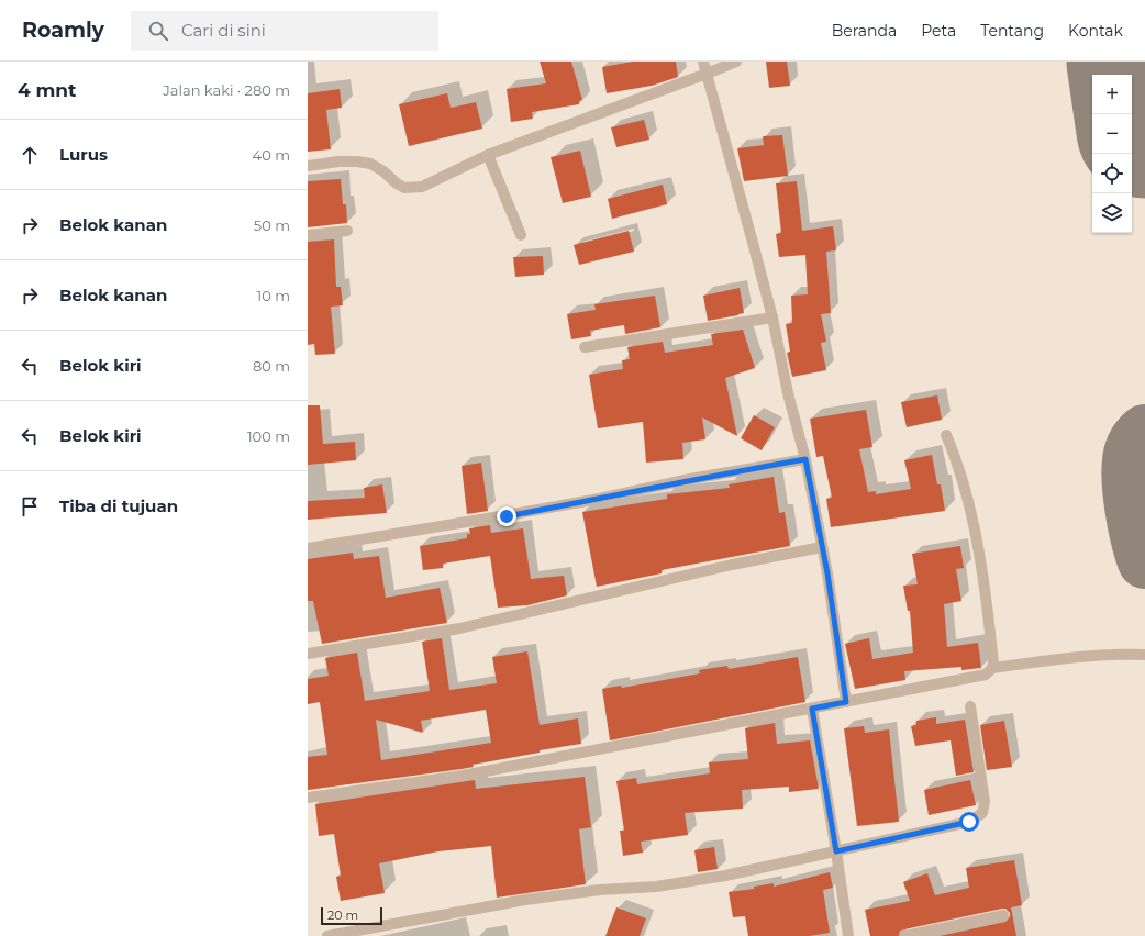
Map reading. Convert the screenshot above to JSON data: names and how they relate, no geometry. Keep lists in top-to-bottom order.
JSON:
{
  "scale_bar": "20 m",
  "page": {
    "header": "Roamly",
    "search": "Cari di sini",
    "nav": [
      "Beranda",
      "Peta",
      "Tentang",
      "Kontak"
    ],
    "heading": ["4 mnt", "Jalan kaki · 280 m"],
    "map_buttons": ["+", "−"],
    "list": [
      ["Lurus", "40 m"],
      ["Belok kanan", "50 m"],
      ["Belok kanan", "10 m"],
      ["Belok kiri", "80 m"],
      ["Belok kiri", "100 m"],
      "Tiba di tujuan"
    ],
    "scale": "20 m"
  }
}
